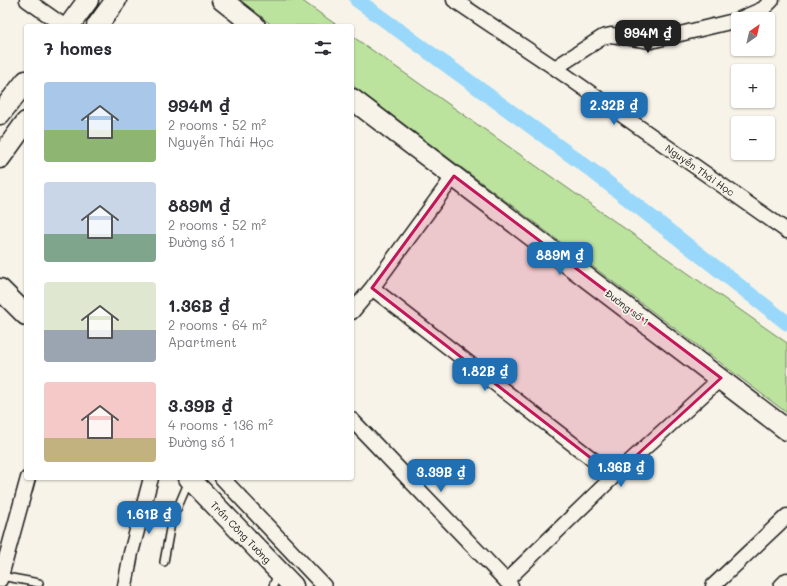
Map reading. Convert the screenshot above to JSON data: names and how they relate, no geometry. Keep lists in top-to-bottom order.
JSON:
{
  "streets": {
    "street": ["Nguyễn Thái Học", "Đường số 1", "Trần Công Tường"]
  },
  "north": "top right",
  "page": {
    "map_buttons": ["+", "−"],
    "price": [
      "994M ₫",
      "2.32B ₫",
      "889M ₫",
      "1.82B ₫",
      "1.36B ₫",
      "3.39B ₫",
      "1.61B ₫"
    ],
    "heading": "7 homes",
    "list": [
      {
        "name": "994M ₫",
        "note": "2 rooms · 52 m² · Nguyễn Thái Học"
      },
      {
        "name": "889M ₫",
        "note": "2 rooms · 52 m² · Đường số 1"
      },
      {
        "name": "1.36B ₫",
        "note": "2 rooms · 64 m² · Apartment"
      },
      {
        "name": "3.39B ₫",
        "note": "4 rooms · 136 m² · Đường số 1"
      }
    ]
  }
}
